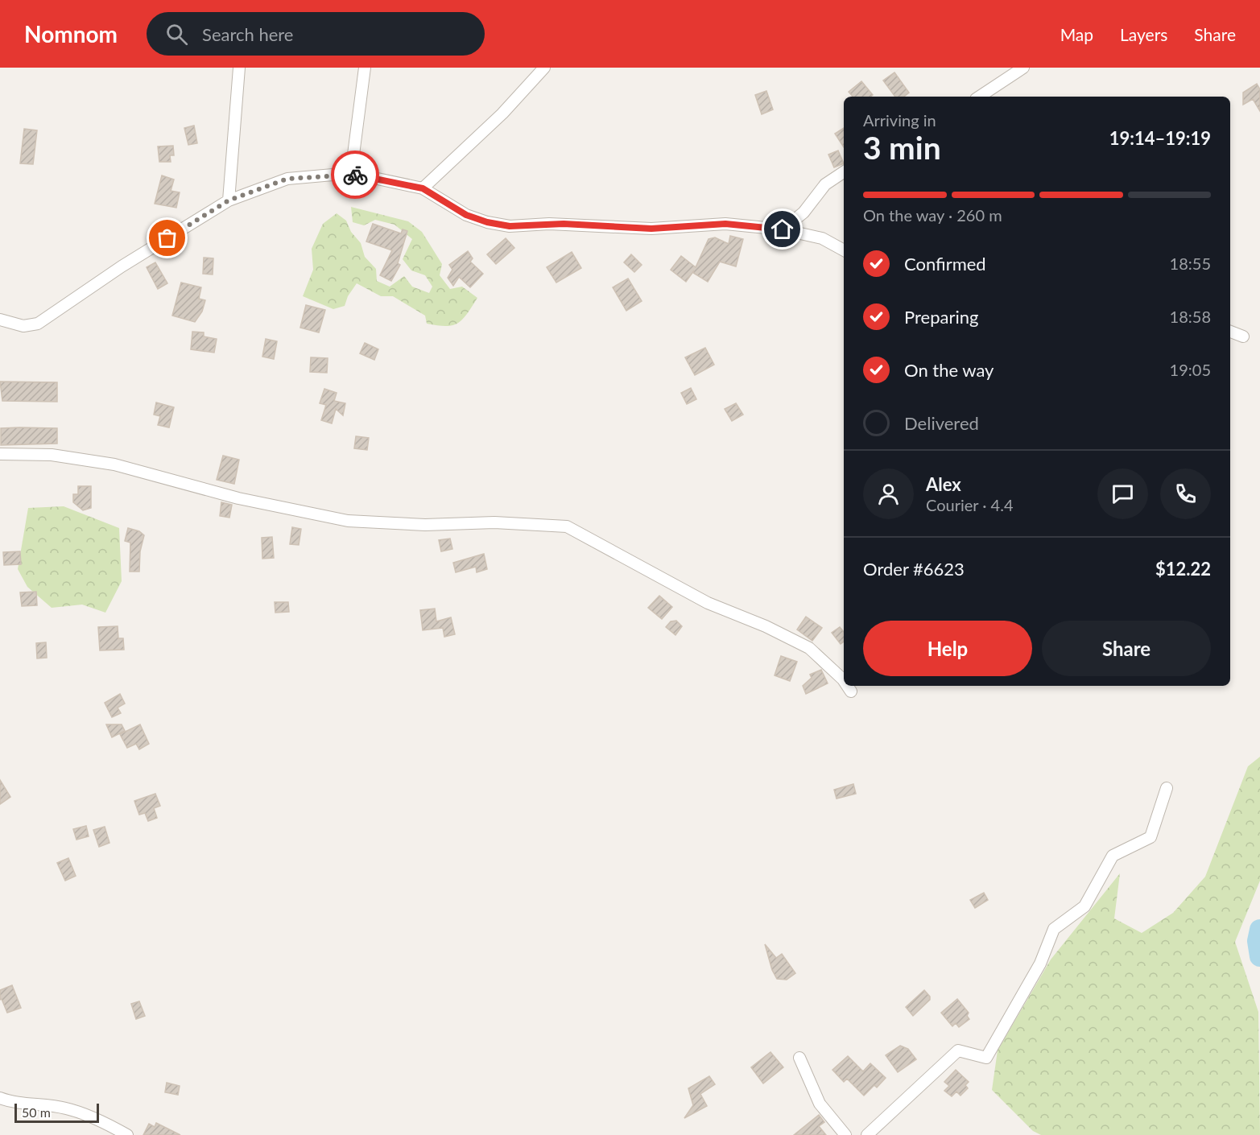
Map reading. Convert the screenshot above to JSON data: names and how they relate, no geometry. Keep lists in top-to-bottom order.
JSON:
{
  "scale_bar": "50 m",
  "page": {
    "header": "Nomnom",
    "search": "Search here",
    "nav": ["Map", "Layers", "Share"],
    "heading": ["3 min", "Arriving in", "19:14–19:19"],
    "panel": [
      "Alex",
      "Courier · 4.4",
      "Order #6623",
      "$12.22"
    ],
    "bar": "On the way · 260 m",
    "list": [
      ["Confirmed", "18:55"],
      ["Preparing", "18:58"],
      ["On the way", "19:05"],
      "Delivered"
    ],
    "buttons": ["Help", "Share"],
    "scale": "50 m"
  }
}
